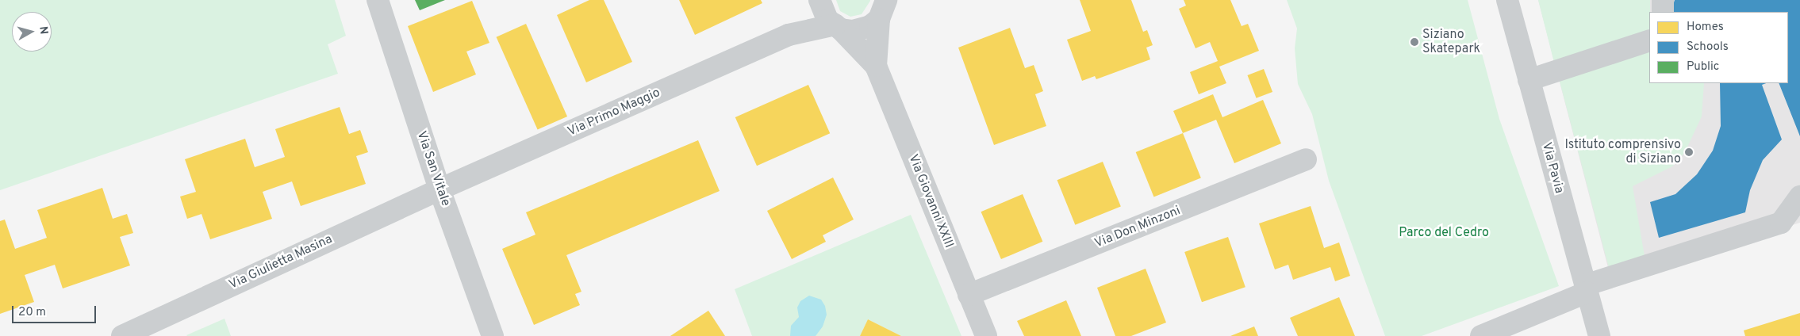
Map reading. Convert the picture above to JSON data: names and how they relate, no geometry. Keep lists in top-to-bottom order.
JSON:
{
  "streets": {
    "street": [
      "Via Primo Maggio",
      "Via Pavia",
      "Via San Vitale",
      "Via Giovanni XXIII",
      "Via Don Minzoni",
      "Via Giulietta Masina"
    ]
  },
  "crossings": [
    ["Via Primo Maggio", "Via San Vitale"],
    ["Via Primo Maggio", "Via Giovanni XXIII"],
    ["Via Primo Maggio", "Via Giulietta Masina"],
    ["Via San Vitale", "Via Giulietta Masina"],
    ["Via Giovanni XXIII", "Via Don Minzoni"]
  ],
  "parks": ["Parco del Cedro"],
  "places": ["Siziano Skatepark", "Istituto comprensivo di Siziano"],
  "legend": ["Homes", "Schools", "Public"],
  "scale_bar": "20 m",
  "north": "right"
}
